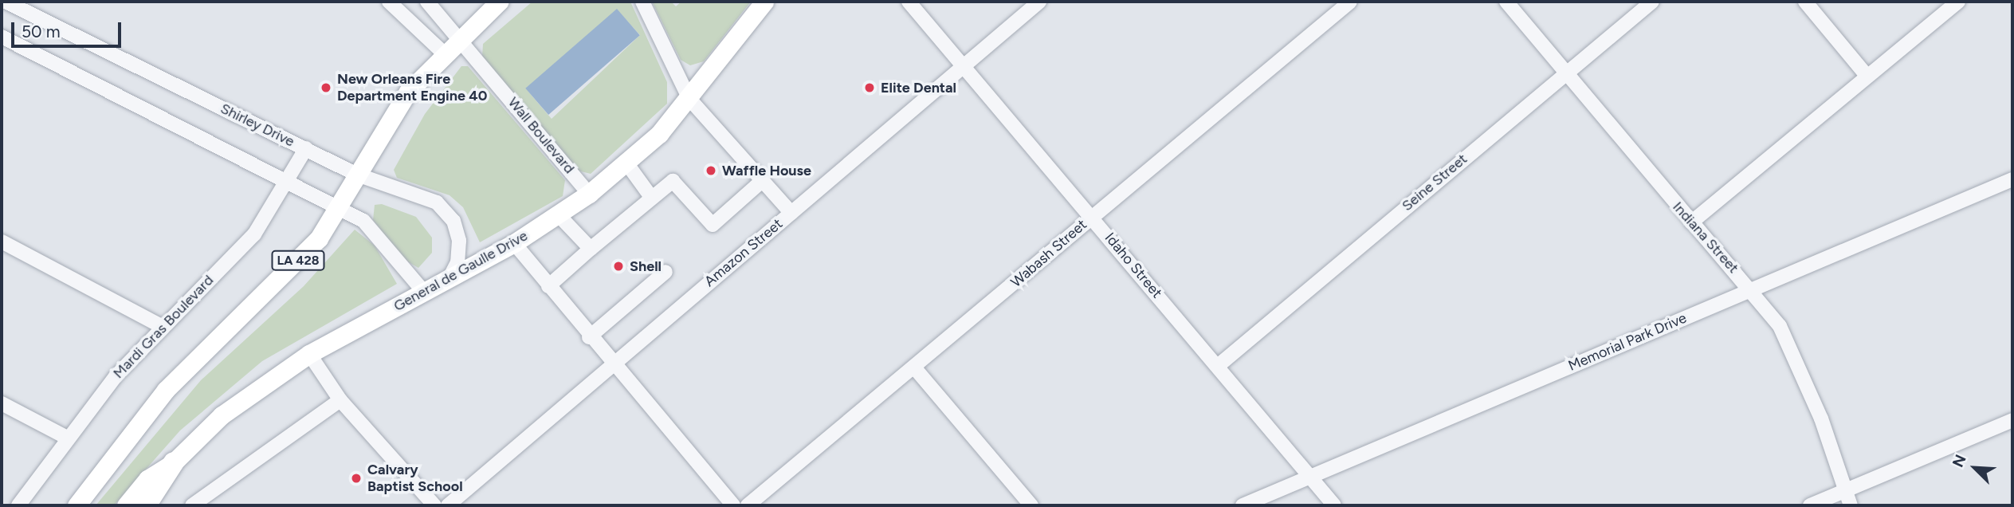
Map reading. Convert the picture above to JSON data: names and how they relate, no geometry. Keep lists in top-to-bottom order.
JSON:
{
  "streets": {
    "main road": ["LA 428", "General de Gaulle Drive"],
    "street": [
      "Shirley Drive",
      "Wall Boulevard",
      "Seine Street",
      "Indiana Street",
      "Amazon Street",
      "Wabash Street",
      "Idaho Street",
      "Mardi Gras Boulevard",
      "Memorial Park Drive"
    ]
  },
  "crossings": [
    ["Shirley Drive", "LA 428"],
    ["Shirley Drive", "General de Gaulle Drive"],
    ["Shirley Drive", "Mardi Gras Boulevard"],
    ["Wall Boulevard", "LA 428"],
    ["Wall Boulevard", "General de Gaulle Drive"],
    ["Seine Street", "Indiana Street"],
    ["Seine Street", "Idaho Street"],
    ["Indiana Street", "Memorial Park Drive"],
    ["Amazon Street", "Idaho Street"],
    ["Wabash Street", "Idaho Street"],
    ["Idaho Street", "Memorial Park Drive"]
  ],
  "places": [
    "New Orleans Fire Department Engine 40",
    "Elite Dental",
    "Waffle House",
    "Shell",
    "Calvary Baptist School"
  ],
  "scale_bar": "50 m",
  "north": "top left"
}
